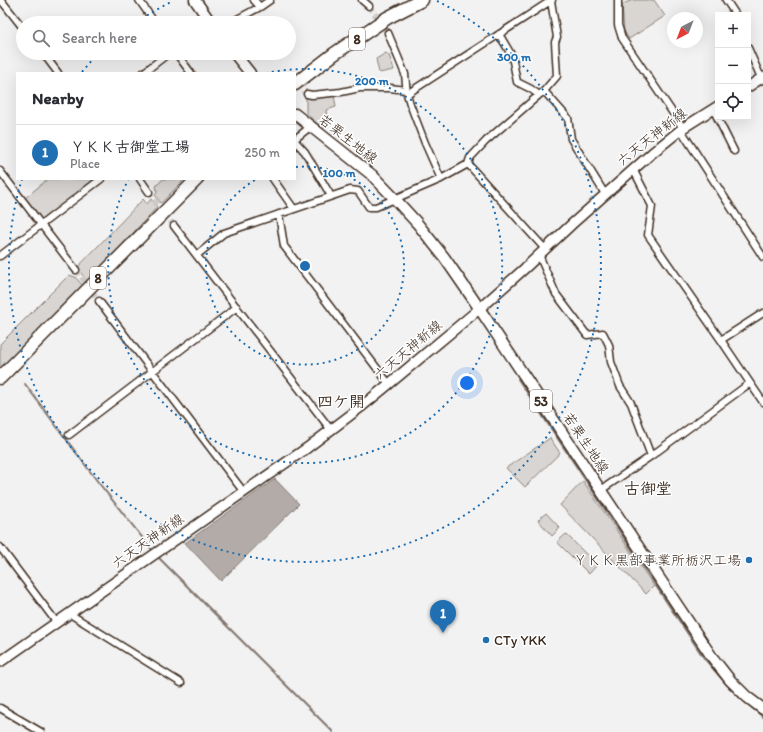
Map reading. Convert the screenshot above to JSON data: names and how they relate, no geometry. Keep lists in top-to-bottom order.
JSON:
{
  "streets": {
    "highway": ["8"],
    "main road": ["六天天神新線", "若栗生地線", "53"]
  },
  "crossings": [
    ["六天天神新線", "若栗生地線"]
  ],
  "districts": ["四ケ開", "古御堂"],
  "places": ["ＹＫＫ黒部事業所栃沢工場", "CTy YKK"],
  "north": "bottom left",
  "page": {
    "map_buttons": ["+", "−"],
    "search": "Search here",
    "heading": "Nearby",
    "list": [
      {
        "mark": "1",
        "name": "ＹＫＫ古御堂工場",
        "note": "Place",
        "value": "250 m"
      }
    ],
    "pins": "1"
  },
  "rings": ["300 m", "200 m", "100 m"]
}
